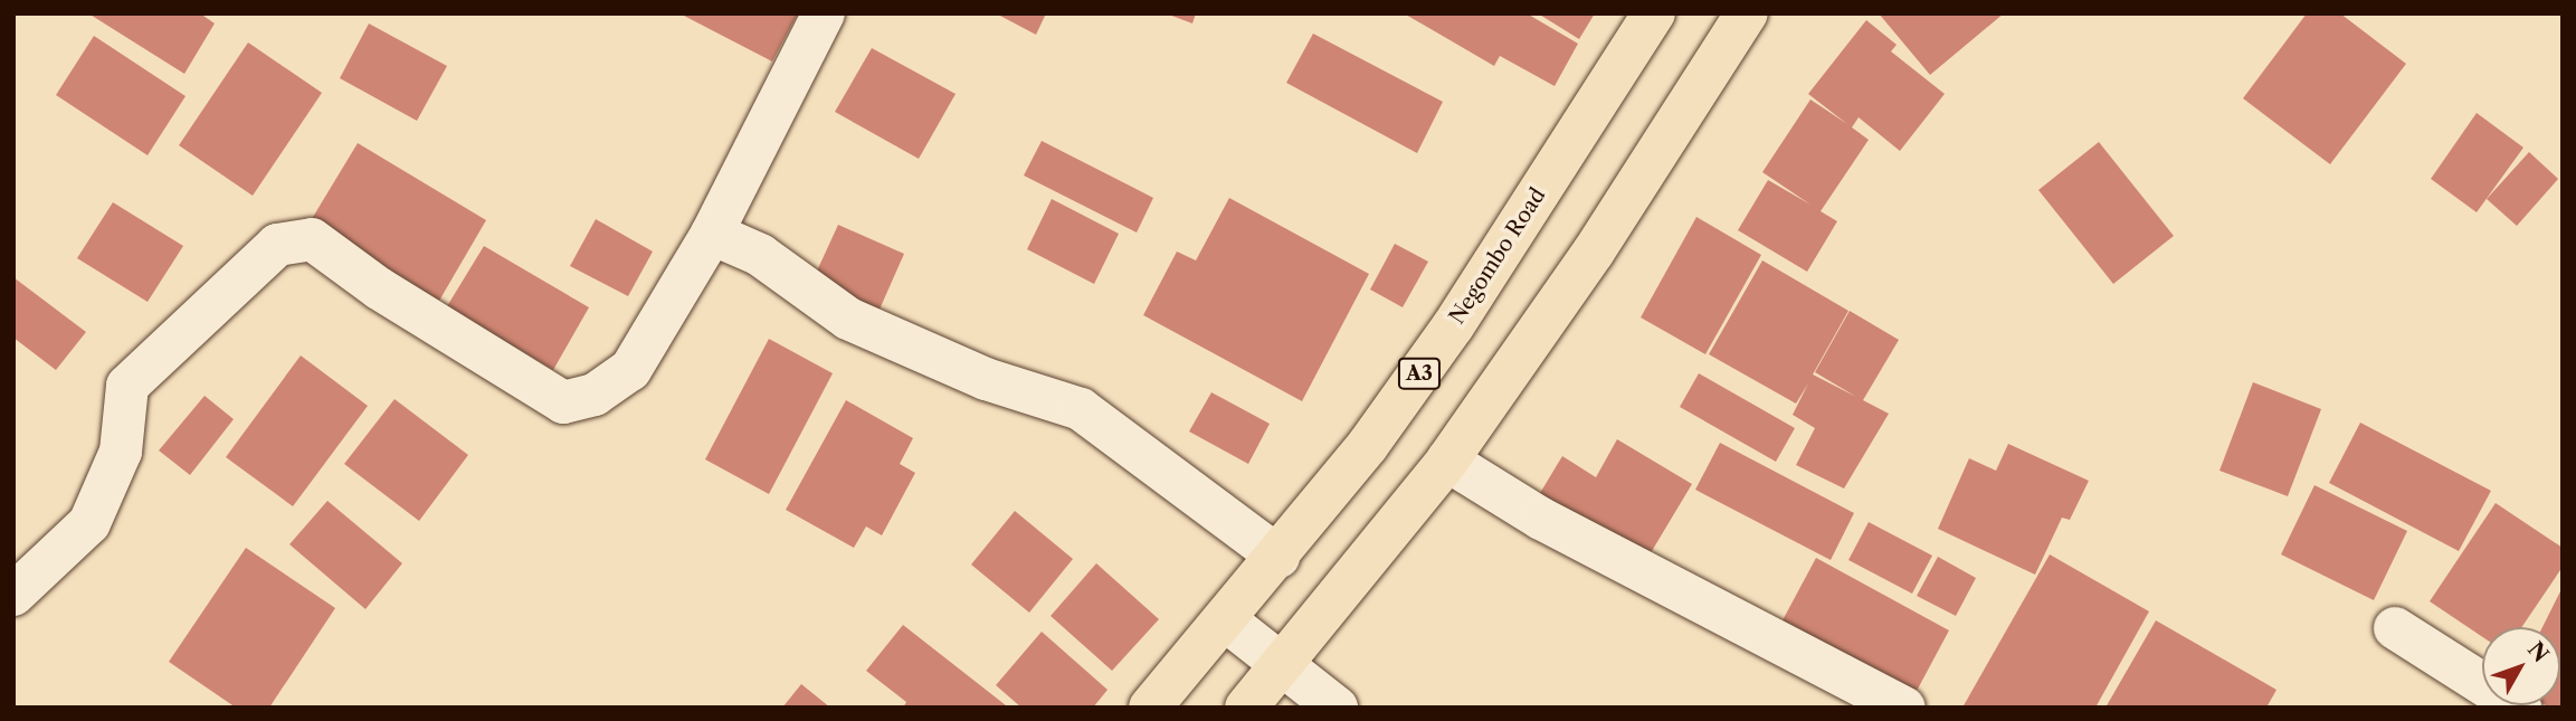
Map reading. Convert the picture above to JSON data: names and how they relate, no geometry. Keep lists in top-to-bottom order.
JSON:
{
  "streets": {
    "highway": ["Negombo Road", "A3"]
  },
  "north": "top right"
}
